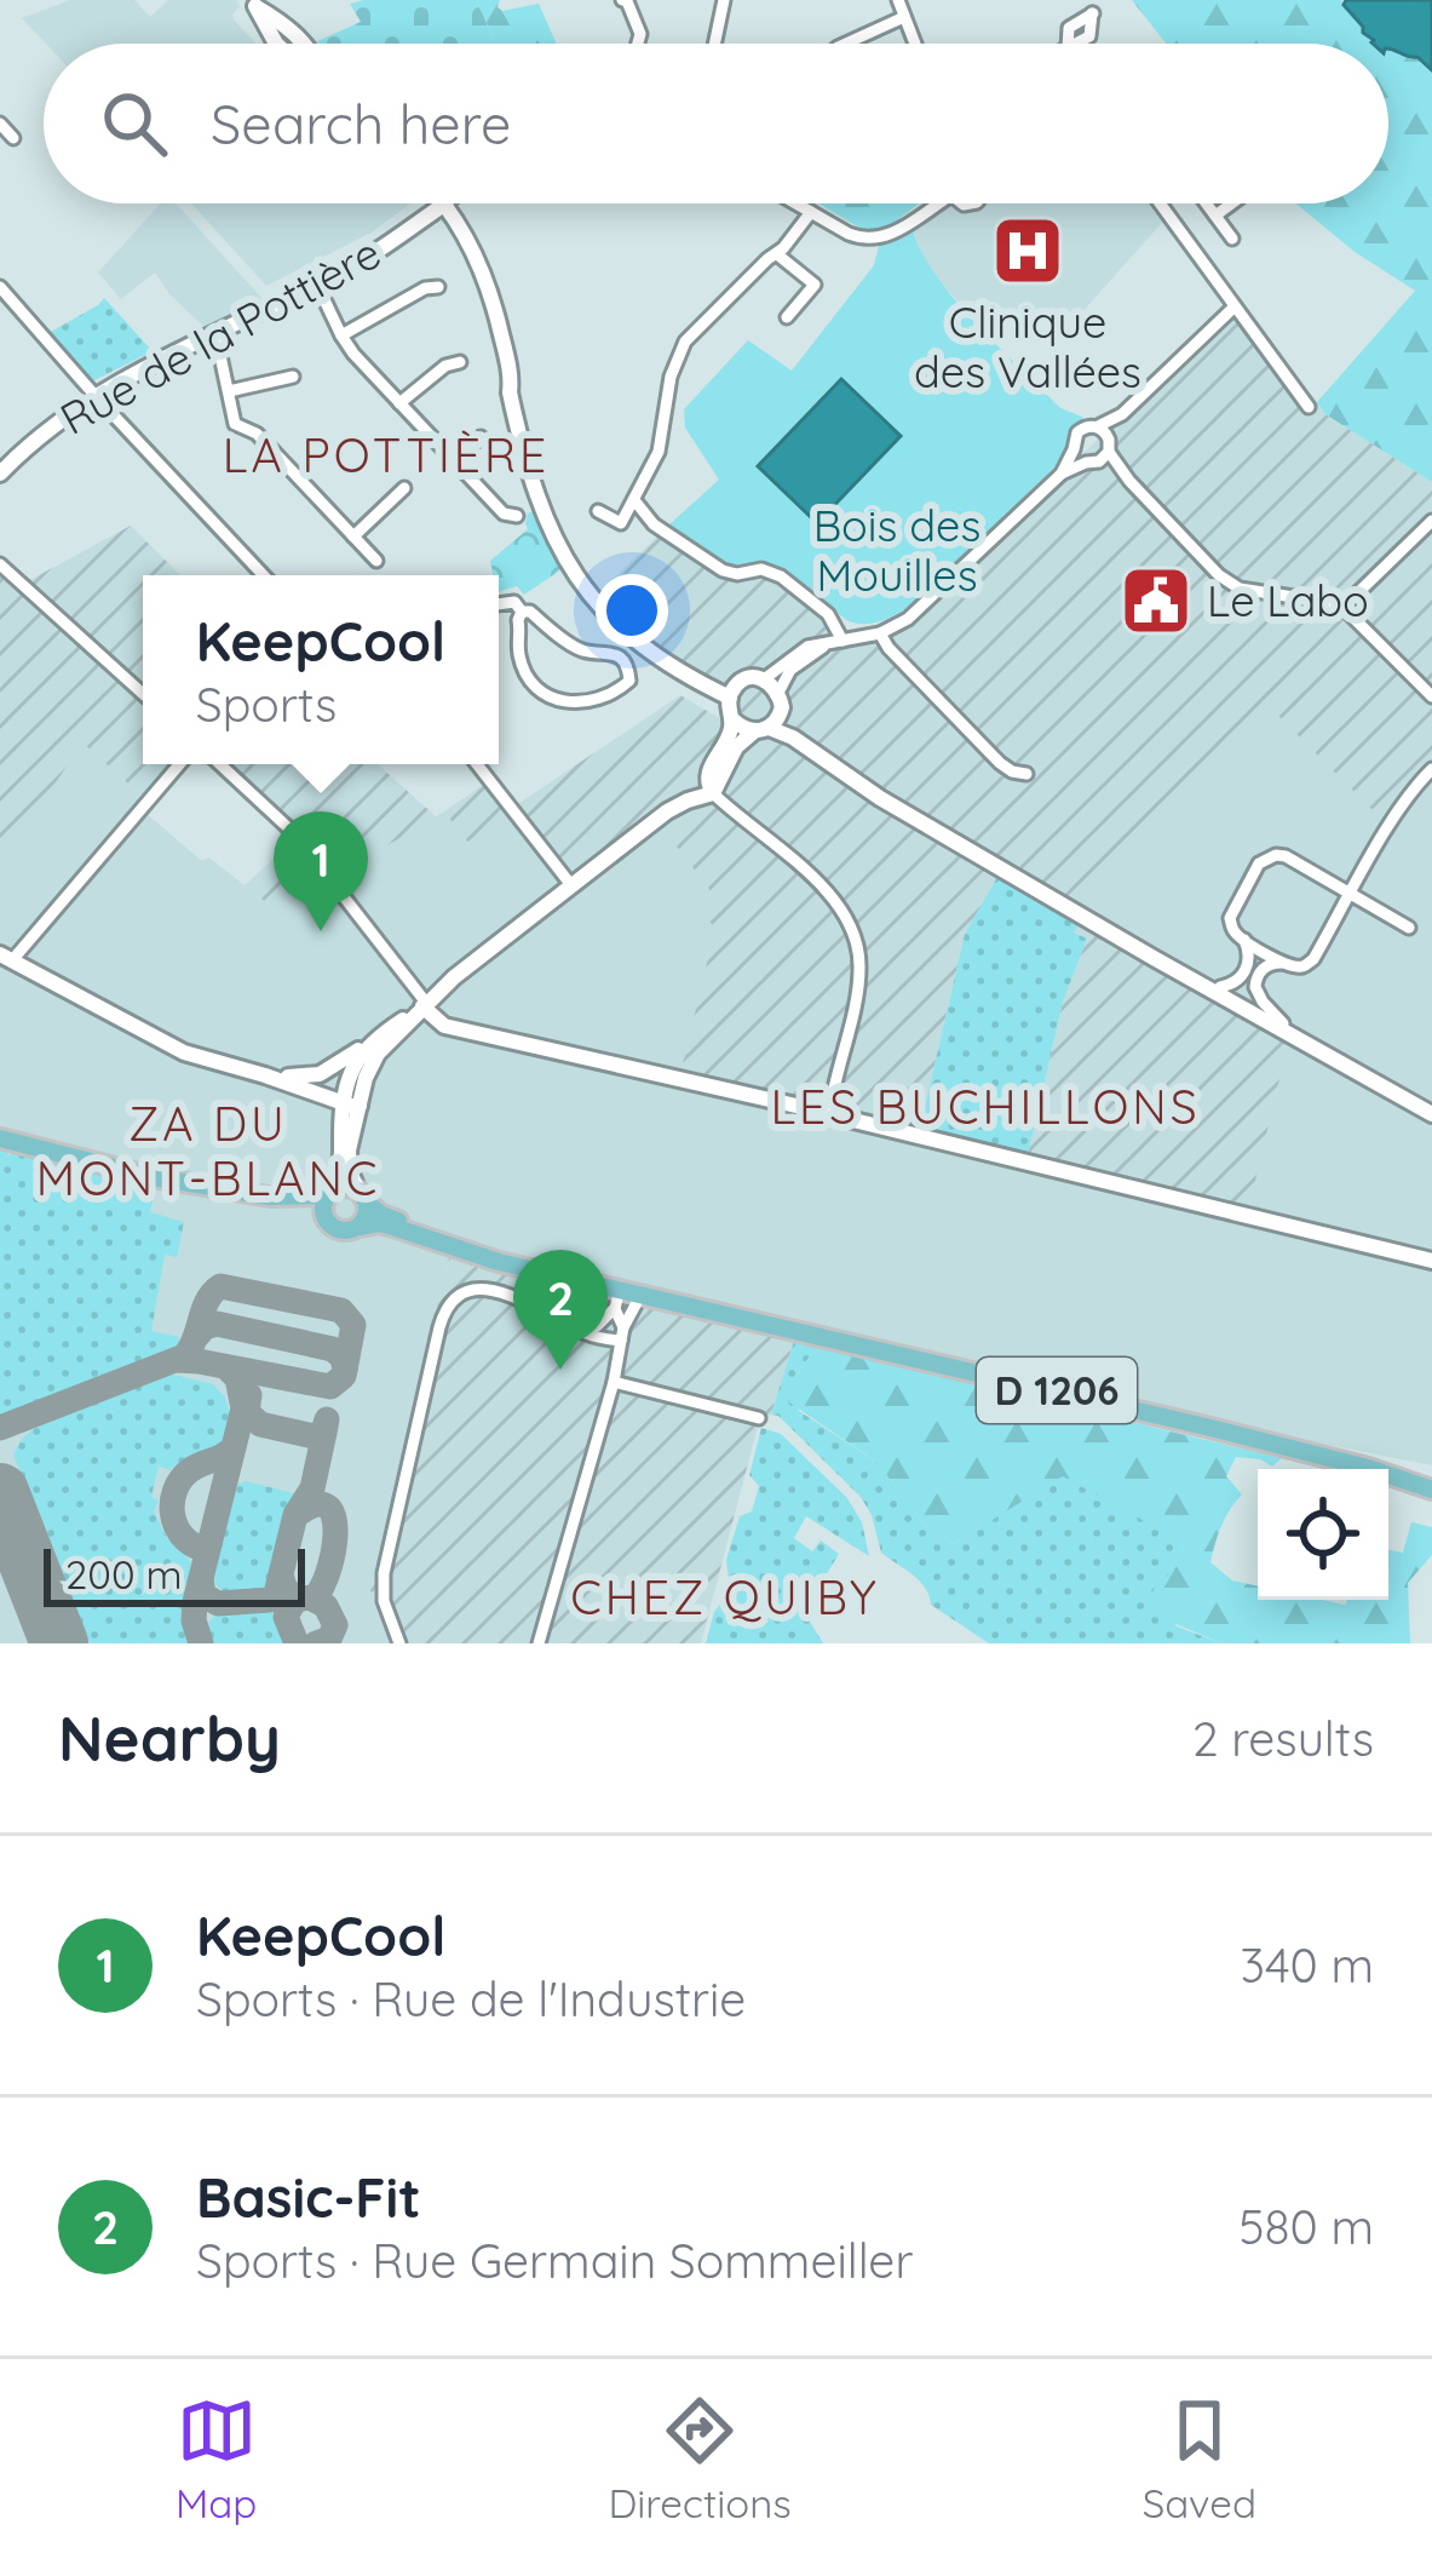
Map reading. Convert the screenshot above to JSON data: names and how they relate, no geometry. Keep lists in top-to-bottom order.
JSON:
{
  "streets": {
    "main road": ["D 1206"],
    "street": ["Rue de la Pottière"]
  },
  "districts": [
    "LA POTTIÈRE",
    "LES BUCHILLONS",
    "ZA DU MONT-BLANC",
    "CHEZ QUIBY"
  ],
  "parks": ["Bois des Mouilles"],
  "places": {
    "hospital": ["Clinique des Vallées"],
    "public building": ["Le Labo"]
  },
  "scale_bar": "200 m",
  "page": {
    "search": "Search here",
    "popup": ["KeepCool", "Sports"],
    "pins": ["1", "2"],
    "scale": "200 m",
    "heading": ["Nearby", "2 results"],
    "list": [
      {
        "mark": "1",
        "name": "KeepCool",
        "note": "Sports · Rue de l'Industrie",
        "value": "340 m"
      },
      {
        "mark": "2",
        "name": "Basic-Fit",
        "note": "Sports · Rue Germain Sommeiller",
        "value": "580 m"
      }
    ],
    "nav": ["Map", "Directions", "Saved"]
  }
}
